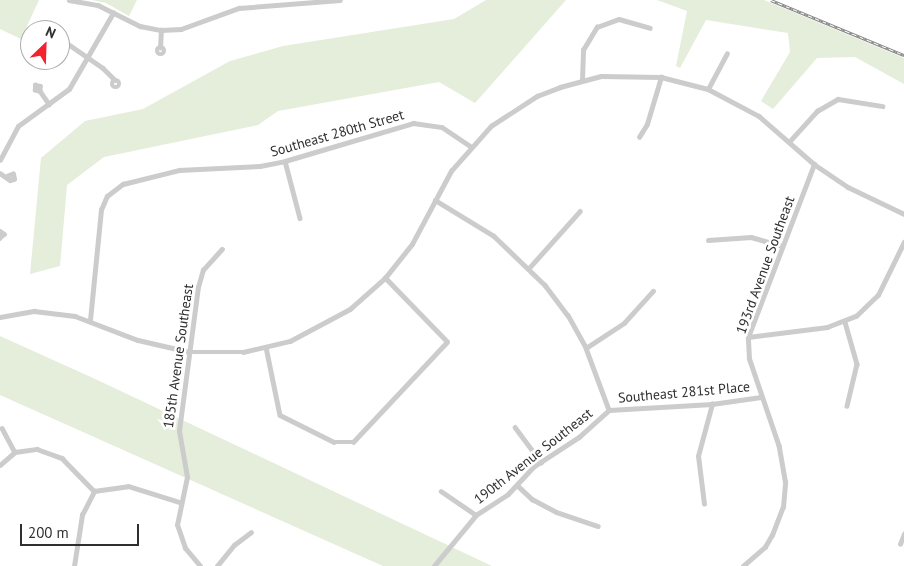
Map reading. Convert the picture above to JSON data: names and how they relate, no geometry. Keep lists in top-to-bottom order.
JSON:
{
  "streets": {
    "street": [
      "Southeast 280th Street",
      "193rd Avenue Southeast",
      "185th Avenue Southeast",
      "Southeast 281st Place",
      "190th Avenue Southeast"
    ]
  },
  "crossings": [
    ["193rd Avenue Southeast", "Southeast 281st Place"],
    ["Southeast 281st Place", "190th Avenue Southeast"]
  ],
  "scale_bar": "200 m",
  "north": "top right"
}
